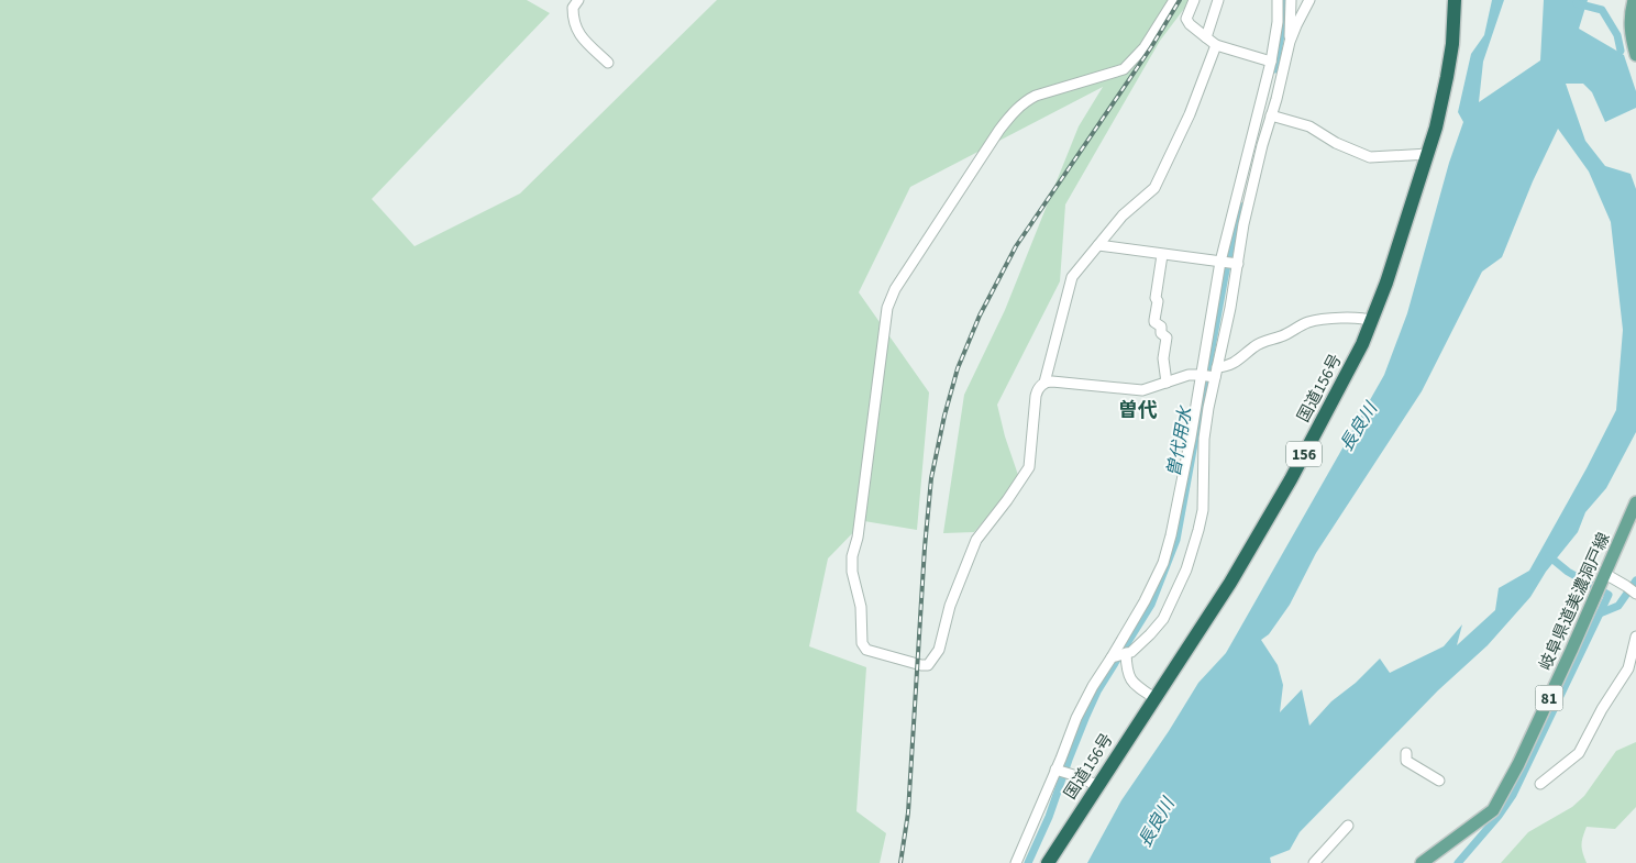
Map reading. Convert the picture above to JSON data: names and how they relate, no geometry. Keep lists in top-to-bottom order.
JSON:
{
  "streets": {
    "highway": ["国道156号", "156"],
    "main road": ["岐阜県道美濃洞戸線", "81"]
  },
  "districts": ["曽代"],
  "water": ["長良川", "曽代用水"]
}
